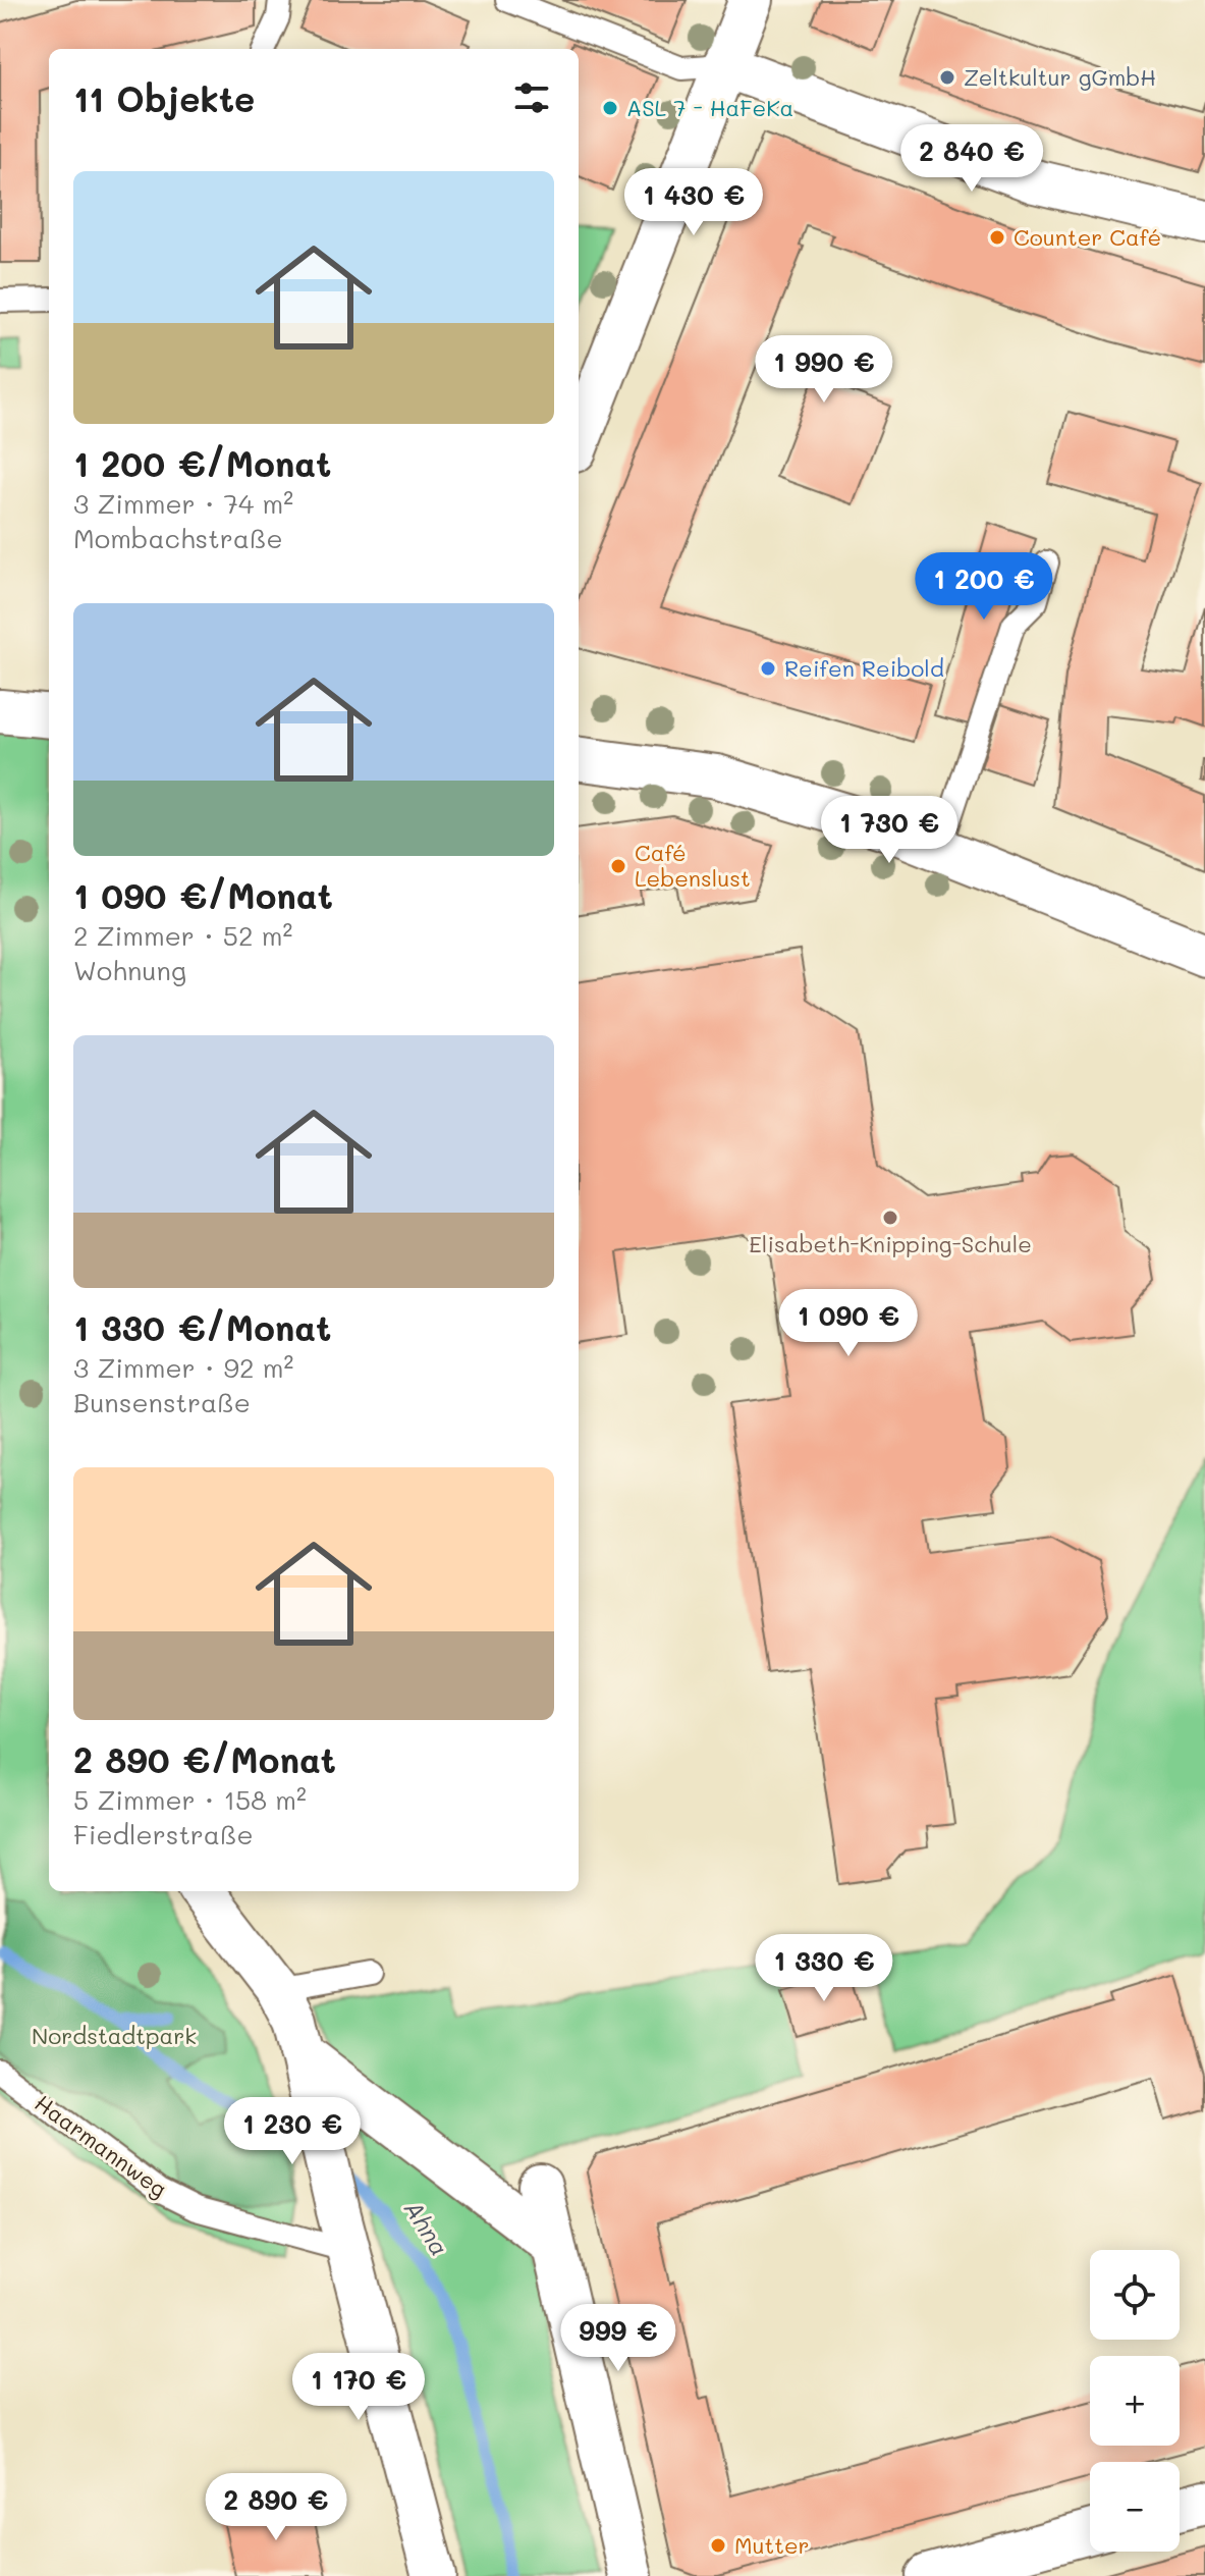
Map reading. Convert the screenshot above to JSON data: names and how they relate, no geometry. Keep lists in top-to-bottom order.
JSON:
{
  "streets": {
    "lane": ["Haarmannweg"]
  },
  "water": ["Ahna"],
  "parks": ["Nordstadtpark"],
  "places": [
    "Zeltkultur gGmbH",
    "ASL 7 - HaFeKa",
    "Counter Café",
    "Reifen Reibold",
    "Café Lebenslust",
    "Elisabeth-Knipping-Schule",
    "Mutter"
  ],
  "page": {
    "heading": "11 Objekte",
    "price": [
      "2 840 €",
      "1 430 €",
      "1 990 €",
      "1 200 €",
      "1 730 €",
      "1 090 €",
      "1 330 €",
      "1 230 €",
      "999 €",
      "1 170 €",
      "2 890 €"
    ],
    "list": [
      {
        "name": "1 200 €/Monat",
        "note": "3 Zimmer · 74 m² · Mombachstraße"
      },
      {
        "name": "1 090 €/Monat",
        "note": "2 Zimmer · 52 m² · Wohnung"
      },
      {
        "name": "1 330 €/Monat",
        "note": "3 Zimmer · 92 m² · Bunsenstraße"
      },
      {
        "name": "2 890 €/Monat",
        "note": "5 Zimmer · 158 m² · Fiedlerstraße"
      }
    ],
    "map_buttons": ["+", "−"]
  }
}
